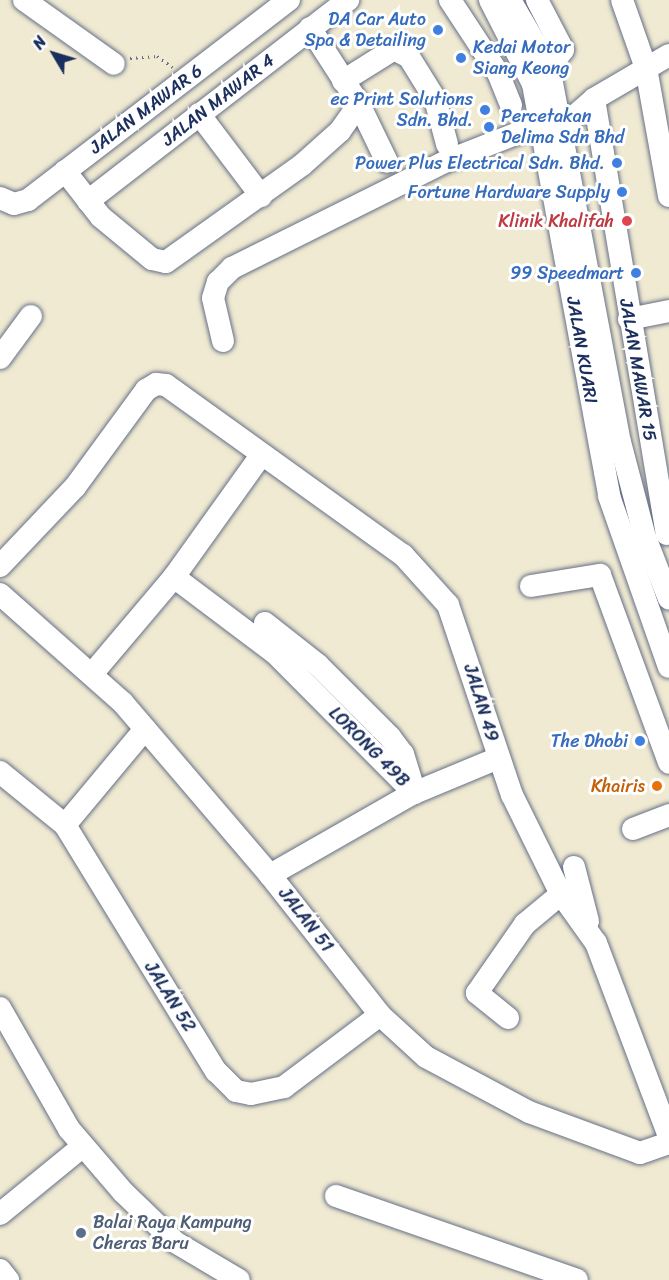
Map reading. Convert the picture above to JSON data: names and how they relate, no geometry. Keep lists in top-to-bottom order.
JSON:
{
  "streets": {
    "street": [
      "JALAN MAWAR 4",
      "JALAN MAWAR 6",
      "JALAN KUARI",
      "JALAN MAWAR 15",
      "JALAN 49",
      "LORONG 49B",
      "JALAN 51",
      "JALAN 52"
    ]
  },
  "crossings": [
    ["JALAN 51", "JALAN 52"]
  ],
  "places": [
    "DA Car Auto Spa & Detailing",
    "Kedai Motor Siang Keong",
    "ec Print Solutions Sdn. Bhd.",
    "Percetakan Delima Sdn Bhd",
    "Power Plus Electrical Sdn. Bhd.",
    "Fortune Hardware Supply",
    "Klinik Khalifah",
    "99 Speedmart",
    "The Dhobi",
    "Khairis",
    "Balai Raya Kampung Cheras Baru"
  ],
  "north": "top left"
}
